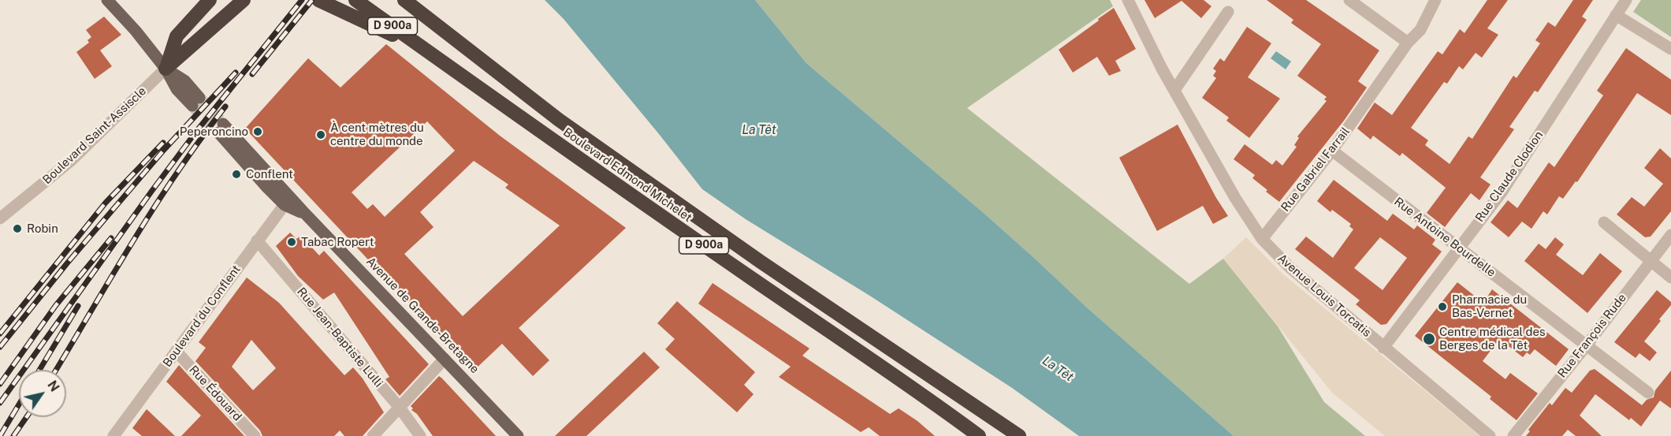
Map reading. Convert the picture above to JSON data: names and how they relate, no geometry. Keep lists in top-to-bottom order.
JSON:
{
  "streets": {
    "highway": ["D 900a", "Boulevard Edmond Michelet"],
    "main road": ["Avenue de Grande-Bretagne"],
    "street": [
      "Boulevard Saint-Assiscle",
      "Rue Gabriel Farrail",
      "Rue Claude Clodion",
      "Rue Antoine Bourdelle",
      "Avenue Louis Torcatis",
      "Boulevard du Conflent",
      "Rue François Rude",
      "Rue Jean-Baptiste Lulli",
      "Rue Édouard"
    ]
  },
  "crossings": [
    ["Rue Gabriel Farrail", "Rue Antoine Bourdelle"],
    ["Rue Gabriel Farrail", "Avenue Louis Torcatis"],
    ["Rue Claude Clodion", "Rue Antoine Bourdelle"],
    ["Rue Claude Clodion", "Avenue Louis Torcatis"],
    ["Rue Antoine Bourdelle", "Rue François Rude"],
    ["Avenue de Grande-Bretagne", "Boulevard du Conflent"],
    ["Boulevard du Conflent", "Rue Jean-Baptiste Lulli"],
    ["Boulevard du Conflent", "Rue Édouard"]
  ],
  "water": ["La Têt"],
  "places": [
    "Peperoncino",
    "À cent mètres du centre du monde",
    "Conflent",
    "Robin",
    "Tabac Ropert",
    "Pharmacie du Bas-Vernet",
    "Centre médical des Berges de la Têt"
  ],
  "north": "top right"
}
